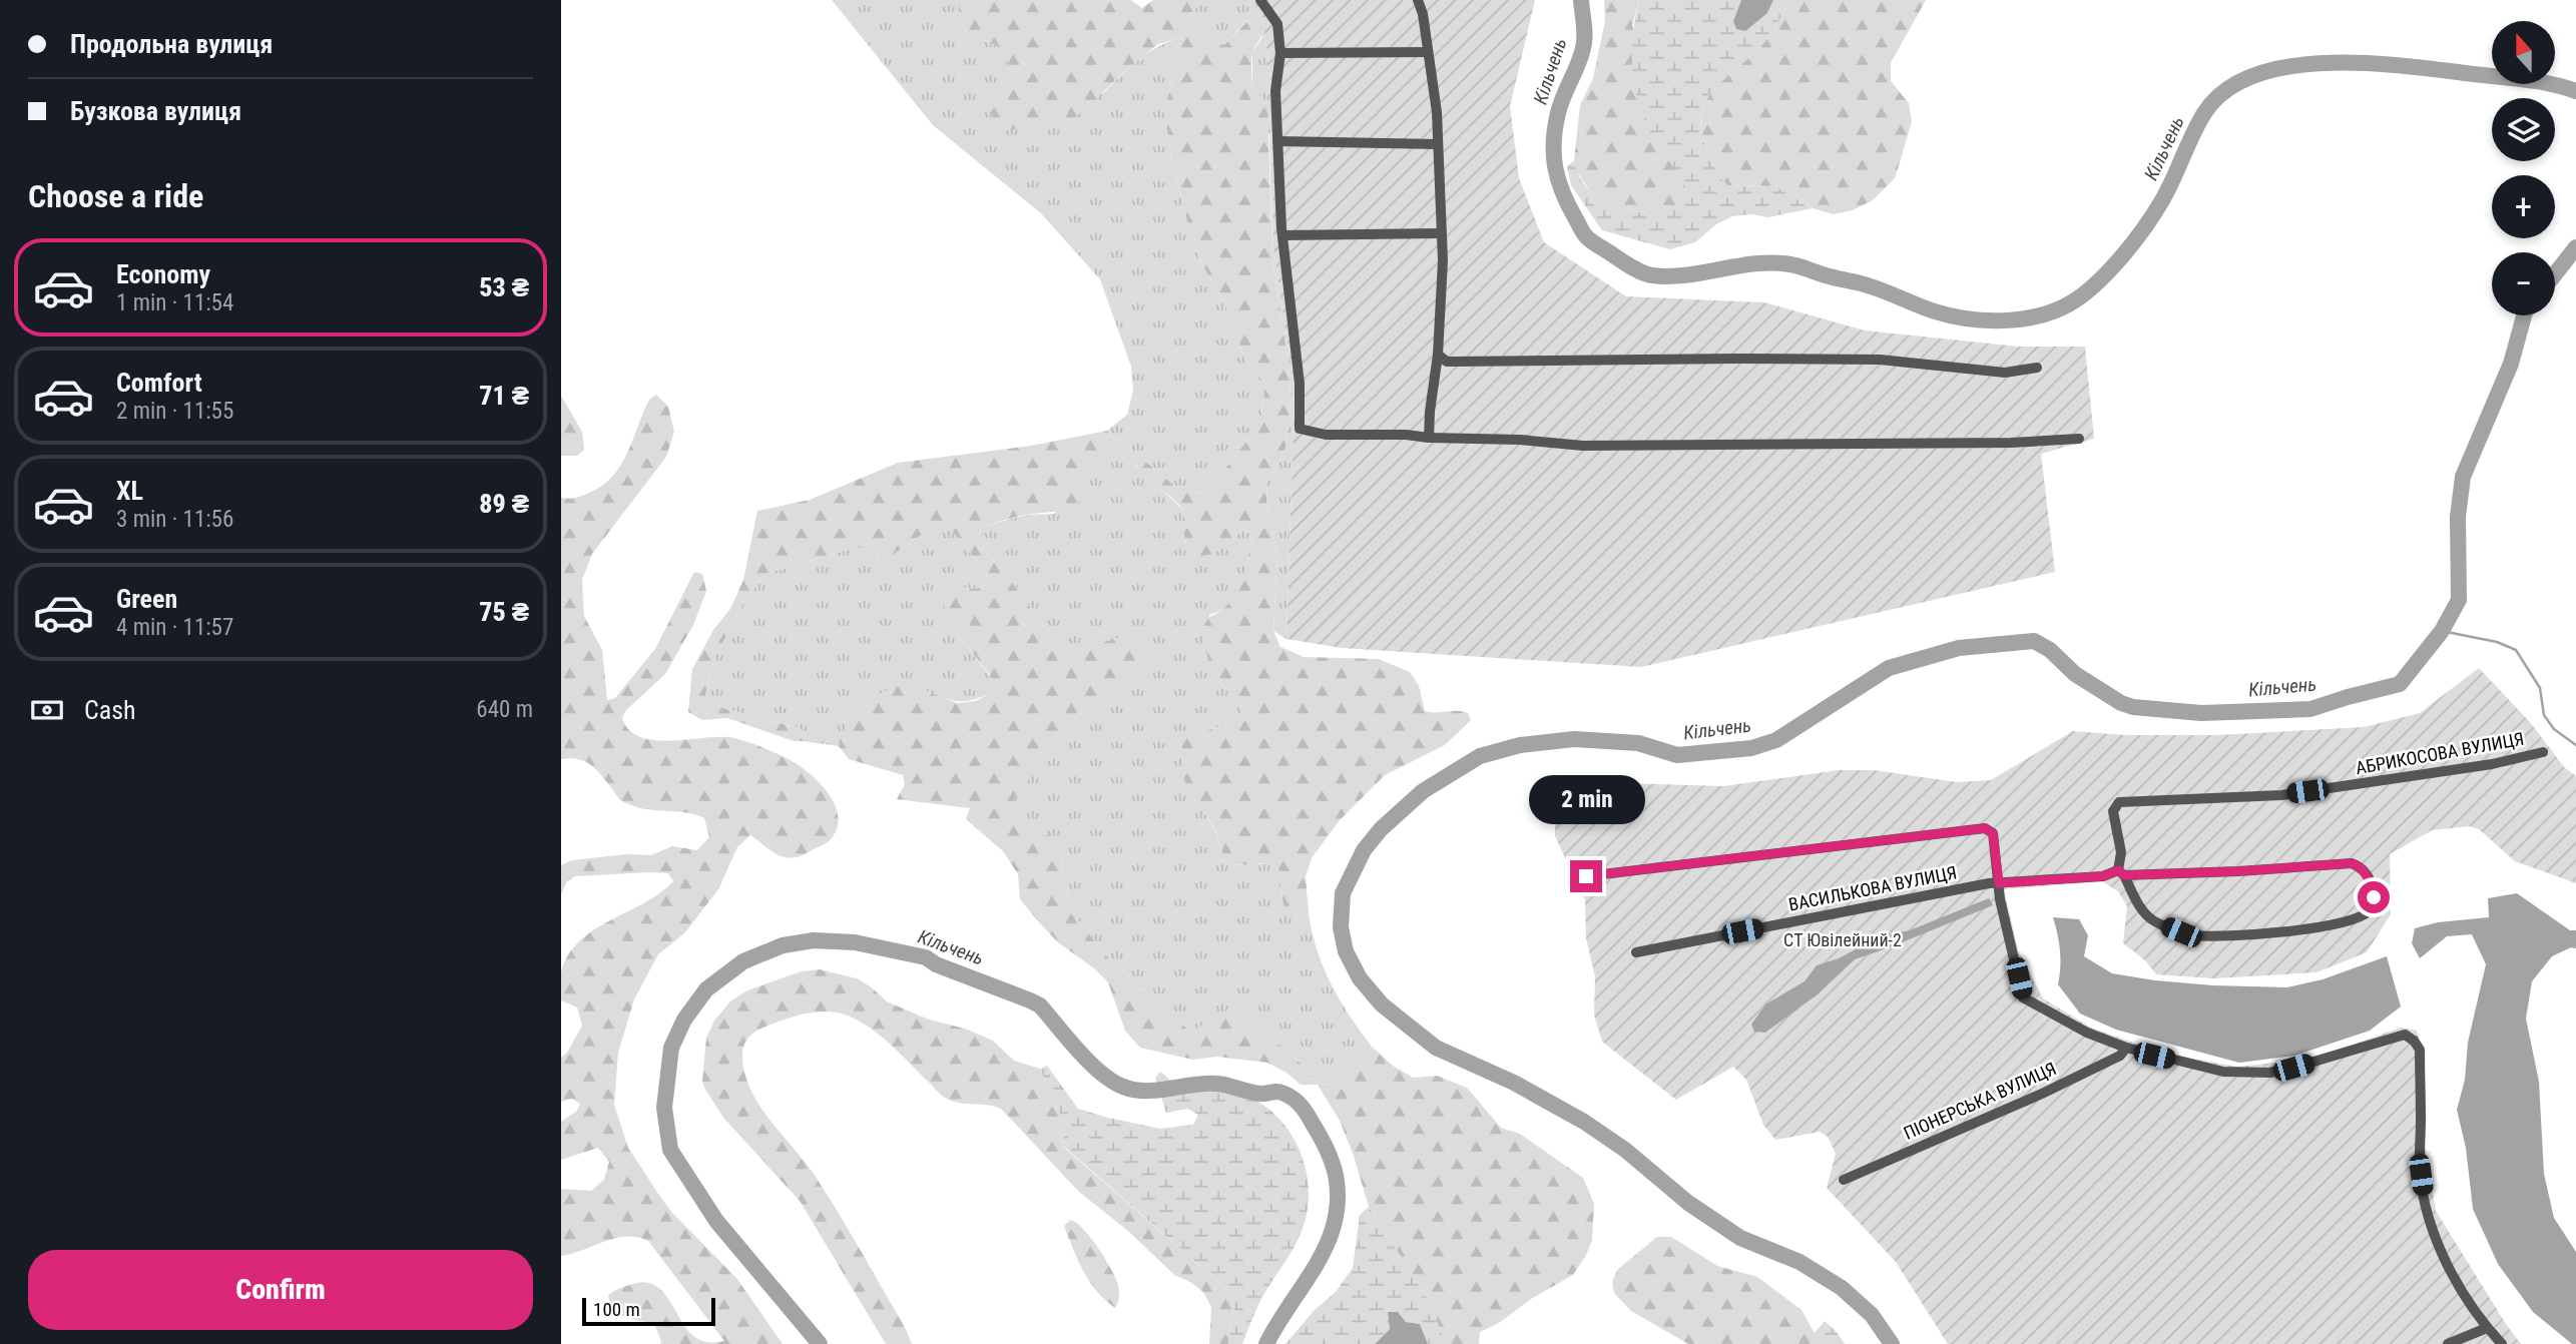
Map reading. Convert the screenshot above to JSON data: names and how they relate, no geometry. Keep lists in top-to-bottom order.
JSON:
{
  "streets": {
    "street": ["АБРИКОСОВА ВУЛИЦЯ", "ВАСИЛЬКОВА ВУЛИЦЯ", "ПІОНЕРСЬКА ВУЛИЦЯ"]
  },
  "crossings": [
    ["АБРИКОСОВА ВУЛИЦЯ", "ВАСИЛЬКОВА ВУЛИЦЯ"]
  ],
  "water": ["Кільчень"],
  "parks": ["СT Ювілейний-2"],
  "scale_bar": "100 m",
  "north": "top",
  "page": {
    "banner": ["Продольна вулиця", "Бузкова вулиця"],
    "map_buttons": ["+", "−"],
    "heading": "Choose a ride",
    "list": [
      {
        "name": "Economy",
        "note": "1 min · 11:54",
        "value": "53 ₴"
      },
      {
        "name": "Comfort",
        "note": "2 min · 11:55",
        "value": "71 ₴"
      },
      {
        "name": "XL",
        "note": "3 min · 11:56",
        "value": "89 ₴"
      },
      {
        "name": "Green",
        "note": "4 min · 11:57",
        "value": "75 ₴"
      }
    ],
    "pay": ["Cash", "640 m"],
    "bubble": "2 min",
    "buttons": "Confirm",
    "scale": "100 m"
  }
}
